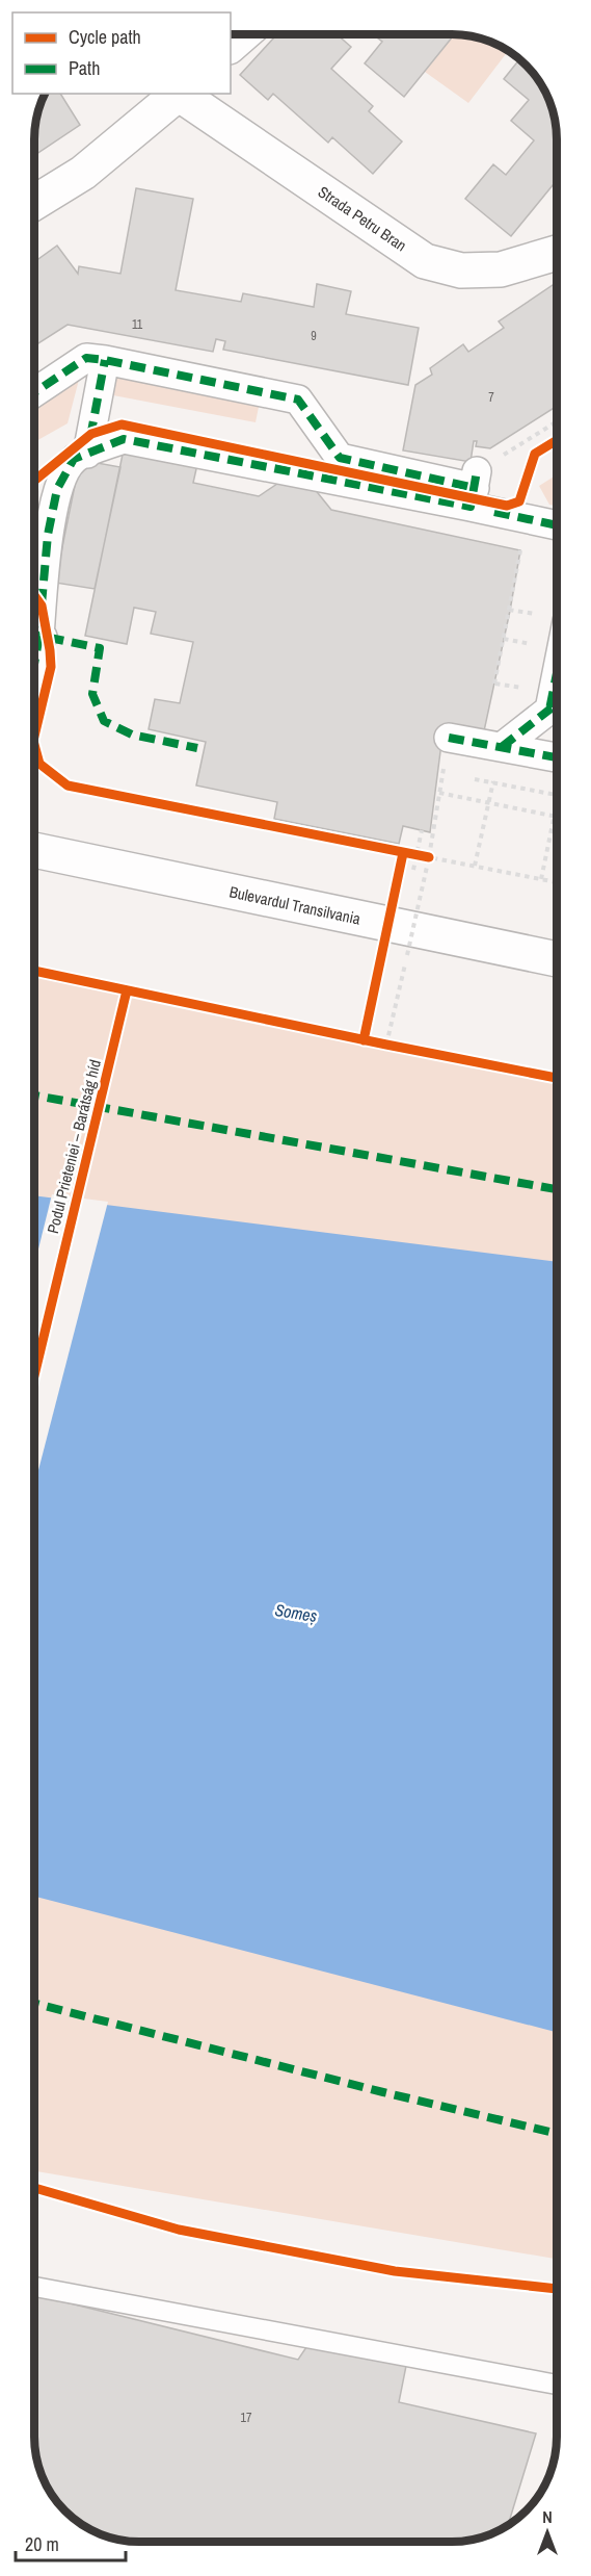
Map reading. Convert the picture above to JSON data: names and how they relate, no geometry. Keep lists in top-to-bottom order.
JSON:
{
  "streets": {
    "street": ["Strada Petru Bran", "Bulevardul Transilvania"],
    "cycle path": ["Podul Prieteniei – Barátság híd"]
  },
  "water": ["Someș"],
  "house_numbers": [
    "11",
    "9",
    "7",
    "17"
  ],
  "legend": ["Cycle path", "Path"],
  "scale_bar": "20 m",
  "north": "top"
}
